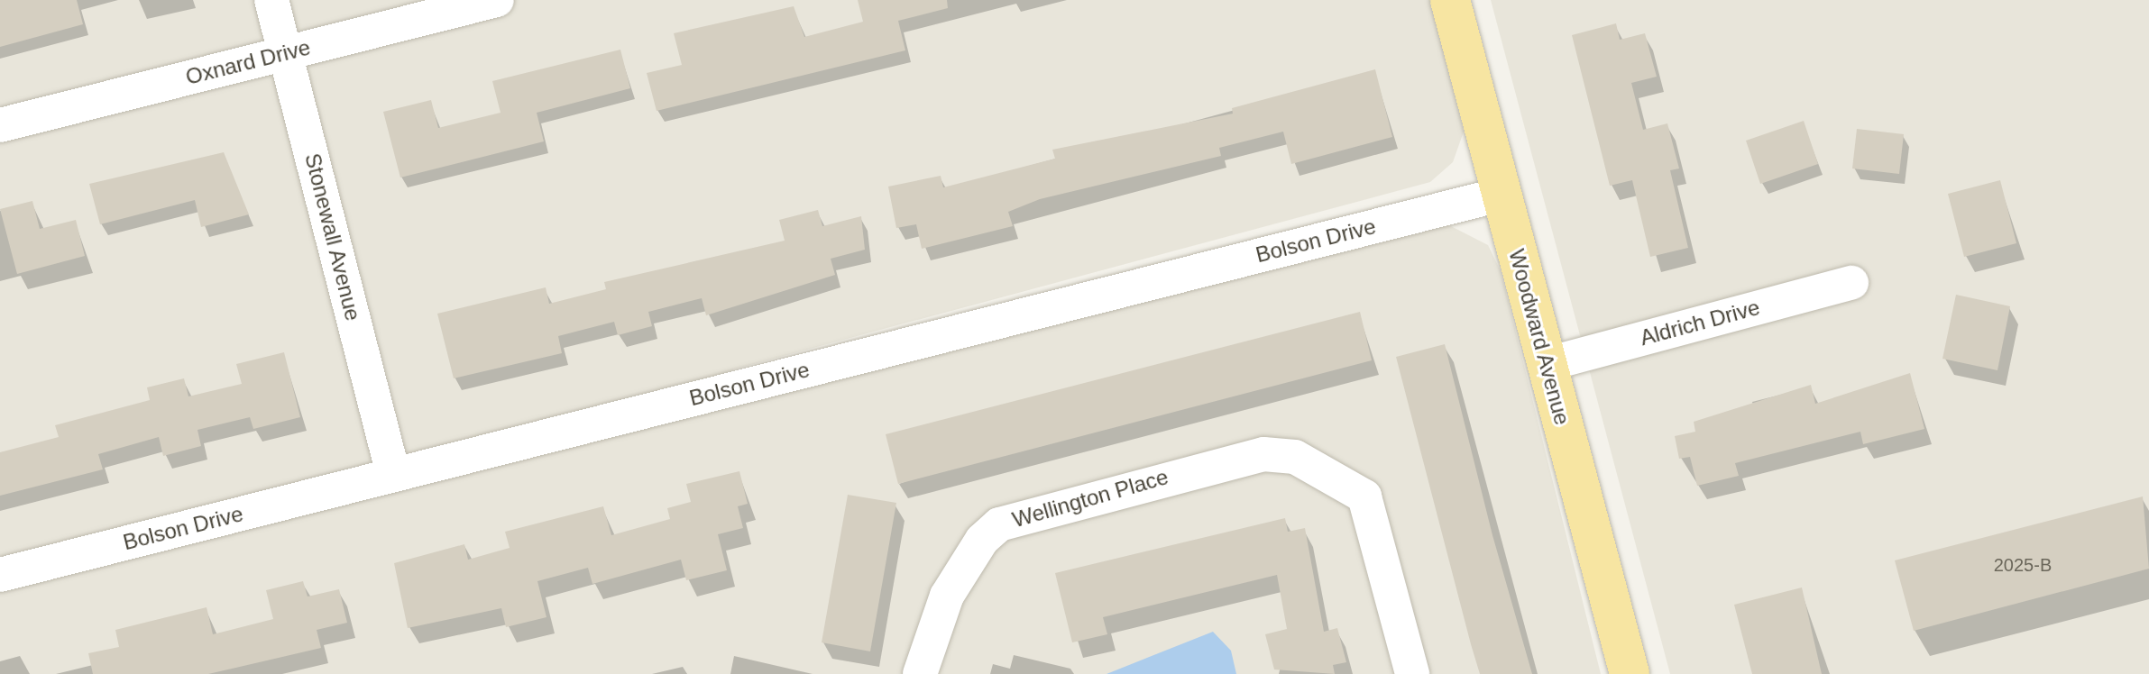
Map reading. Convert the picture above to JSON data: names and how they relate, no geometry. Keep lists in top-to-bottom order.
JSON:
{
  "streets": {
    "main road": ["Woodward Avenue"],
    "street": [
      "Oxnard Drive",
      "Stonewall Avenue",
      "Bolson Drive",
      "Aldrich Drive",
      "Wellington Place"
    ]
  },
  "crossings": [
    ["Oxnard Drive", "Stonewall Avenue"],
    ["Stonewall Avenue", "Bolson Drive"],
    ["Bolson Drive", "Woodward Avenue"],
    ["Aldrich Drive", "Woodward Avenue"]
  ],
  "house_numbers": ["2025-B"]
}
